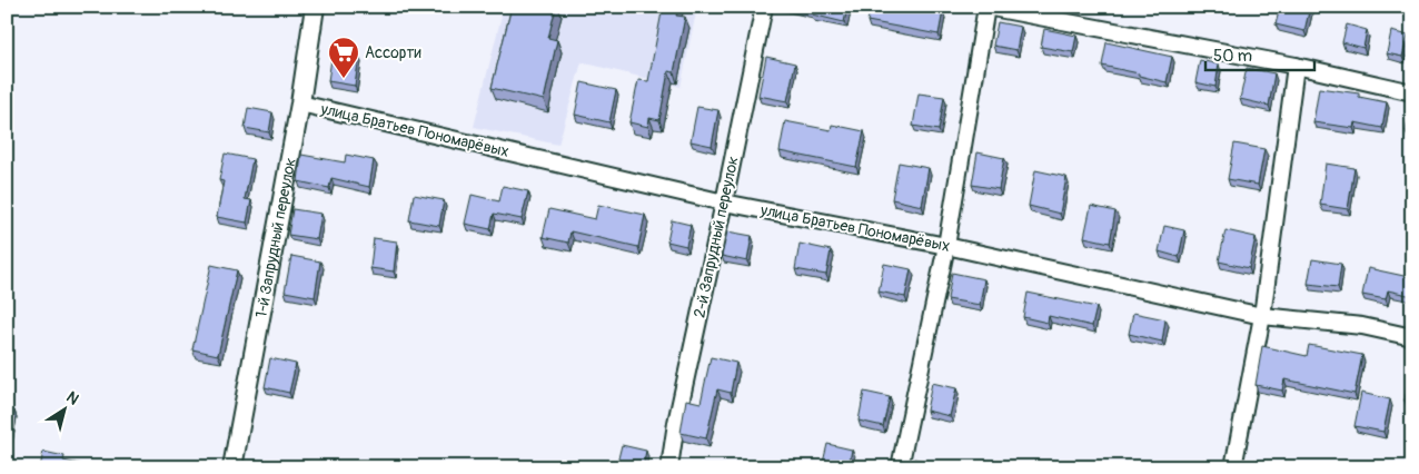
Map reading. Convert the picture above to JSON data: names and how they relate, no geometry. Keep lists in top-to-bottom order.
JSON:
{
  "streets": {
    "street": ["улица Братьев Пономарёвых", "1-й Запрудный переулок", "2-й Запрудный переулок"]
  },
  "crossings": [
    ["улица Братьев Пономарёвых", "1-й Запрудный переулок"],
    ["улица Братьев Пономарёвых", "2-й Запрудный переулок"]
  ],
  "places": {
    "supermarket": ["Ассорти"]
  },
  "scale_bar": "50 m",
  "north": "top right"
}
